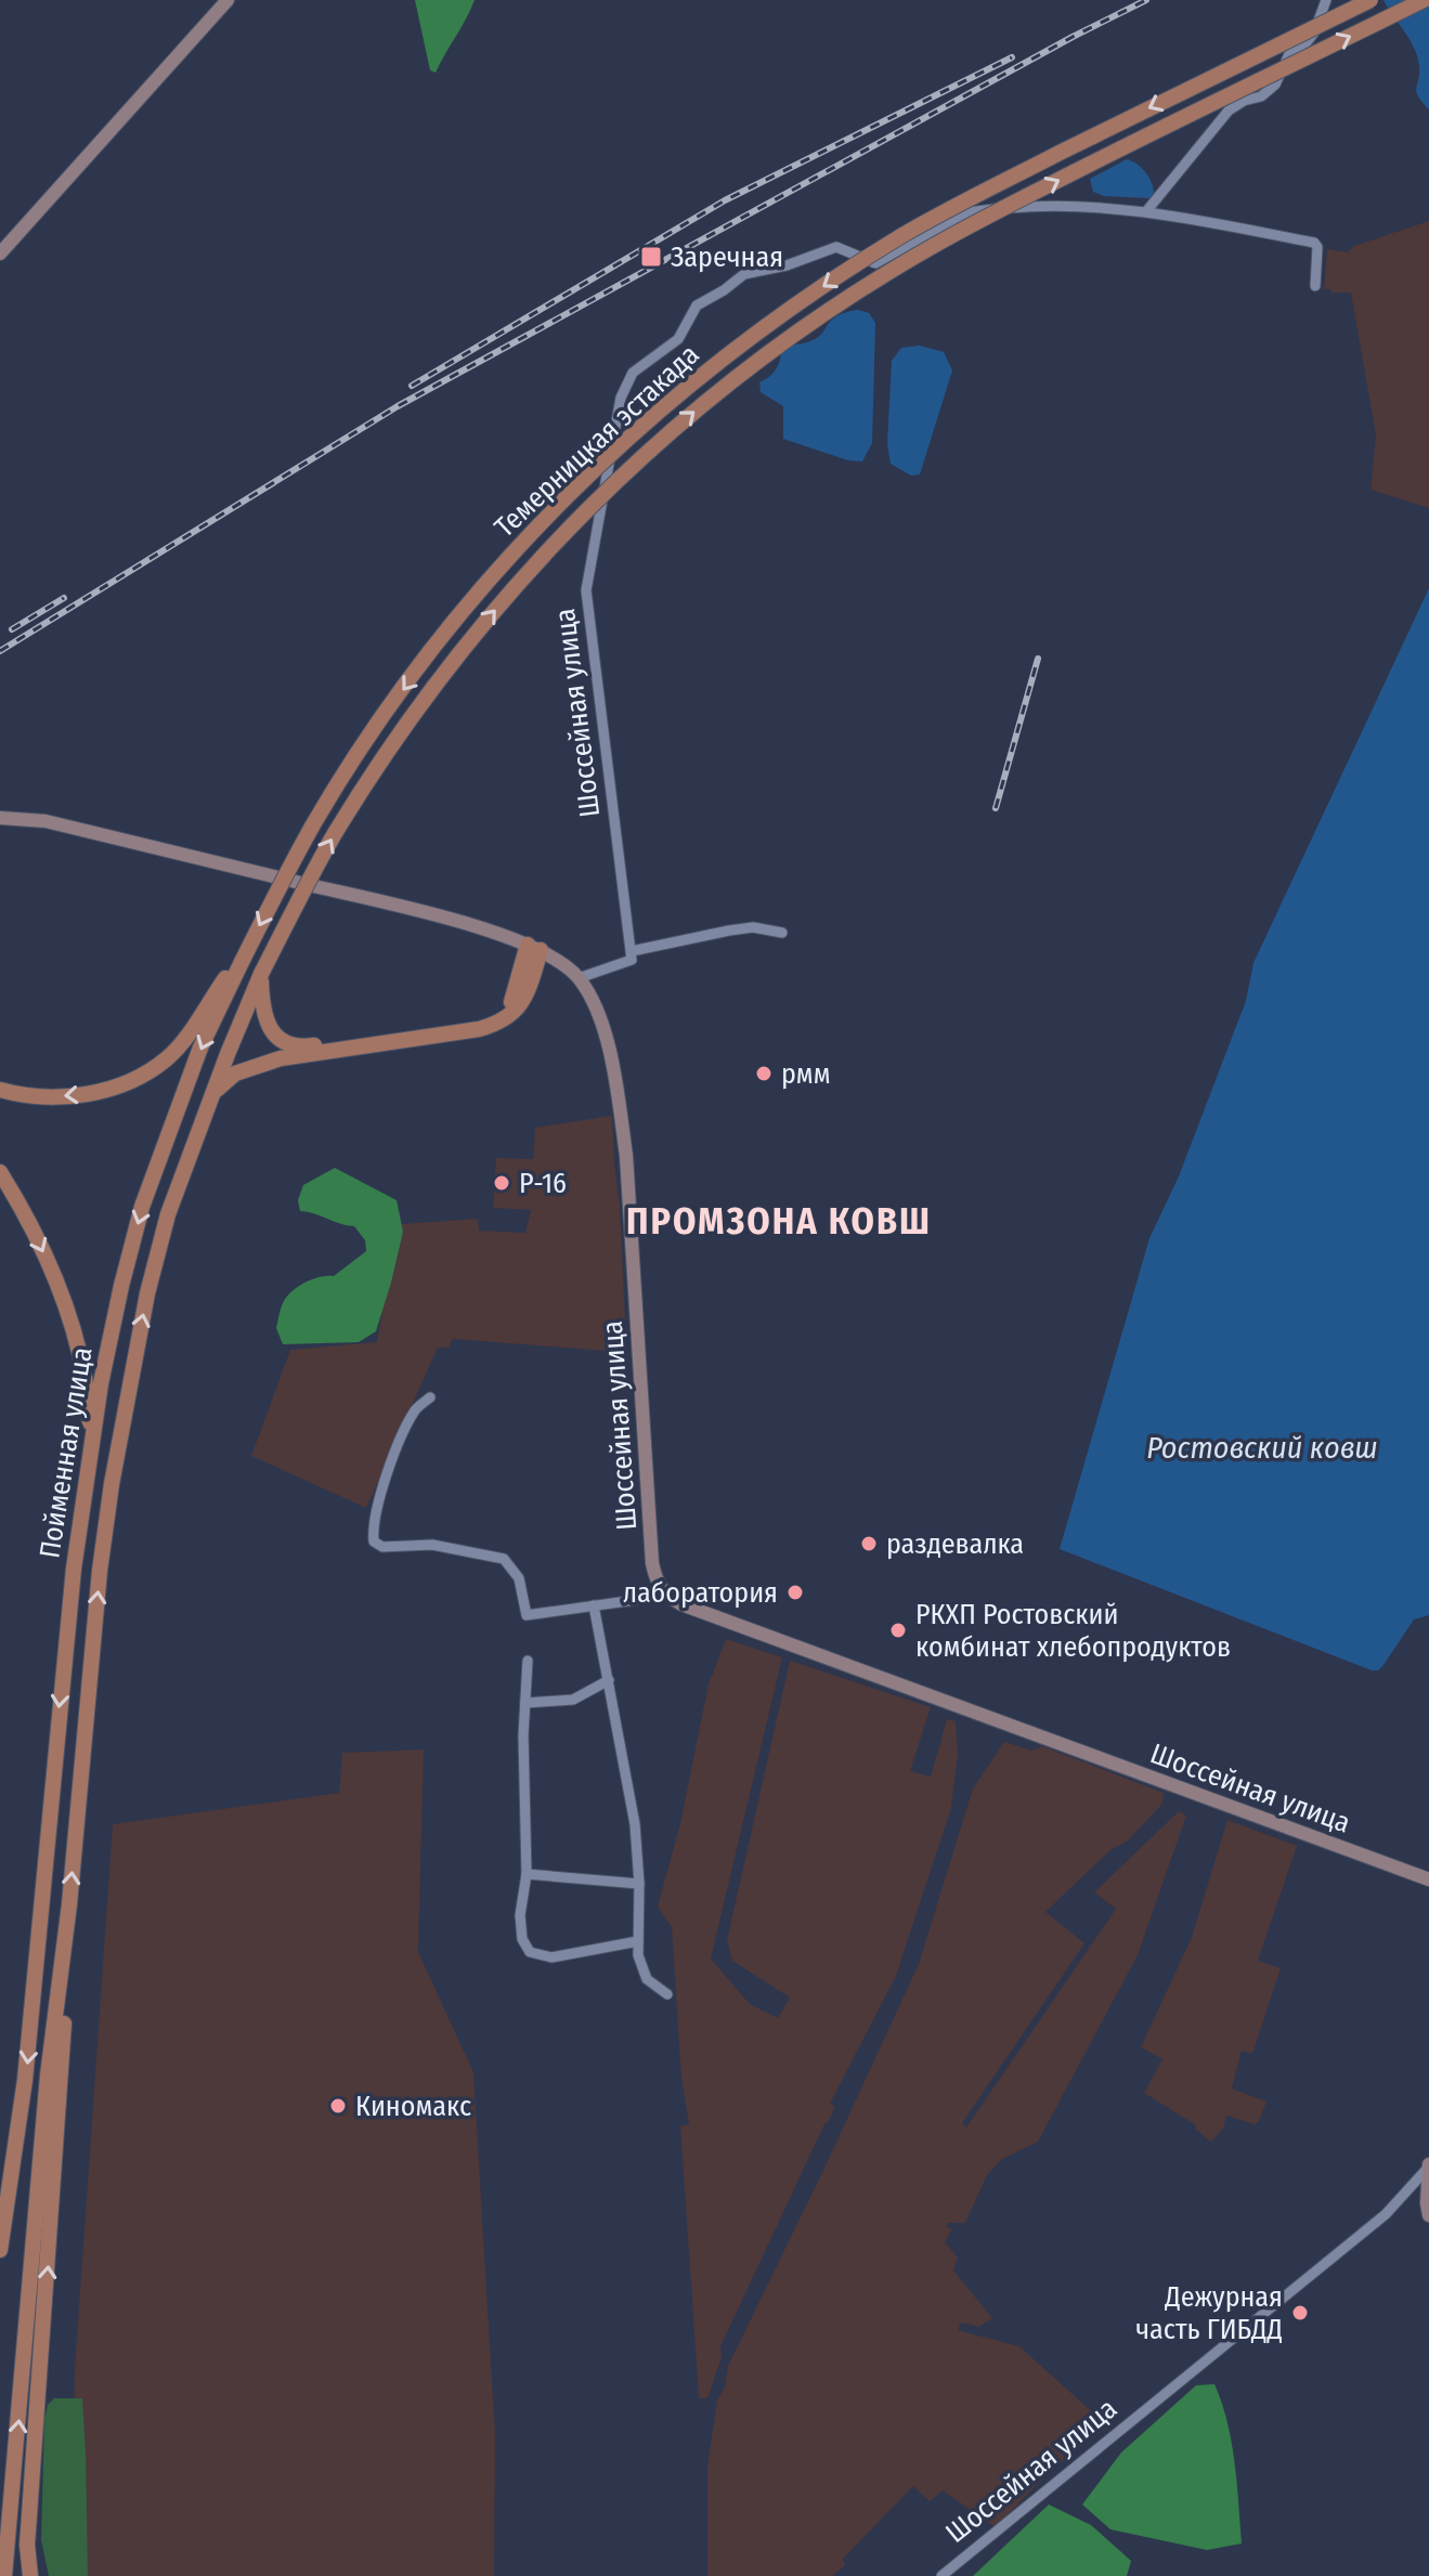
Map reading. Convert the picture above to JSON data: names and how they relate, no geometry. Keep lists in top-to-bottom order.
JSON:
{
  "streets": {
    "main road": ["Темерницкая эстакада", "Шоссейная улица", "Пойменная улица"]
  },
  "crossings": [
    ["Темерницкая эстакада", "Пойменная улица"]
  ],
  "districts": ["ПРОМЗОНА КОВШ"],
  "water": ["Ростовский ковш"],
  "places": {
    "transit": ["Заречная"],
    "other": [
      "рмм",
      "Р-16",
      "раздевалка",
      "лаборатория",
      "РКХП Ростовский комбинат хлебопродуктов",
      "Киномакс",
      "Дежурная часть ГИБДД"
    ]
  }
}
